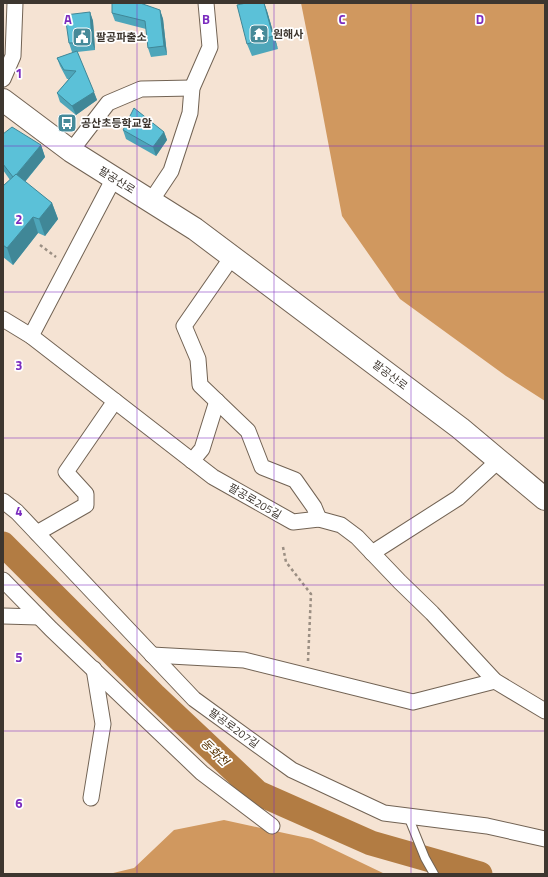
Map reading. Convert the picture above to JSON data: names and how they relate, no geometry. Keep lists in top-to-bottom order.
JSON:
{
  "streets": {
    "main road": ["팔공산로"],
    "street": ["팔공로205길", "팔공로207길"]
  },
  "water": ["동화천"],
  "places": {
    "temple": ["원해사"],
    "public building": ["팔공파출소"],
    "bus stop": ["공산초등학교앞"]
  },
  "grid": {
    "columns": [
      "A",
      "B",
      "C",
      "D"
    ],
    "rows": [
      "1",
      "2",
      "3",
      "4",
      "5",
      "6"
    ]
  }
}
